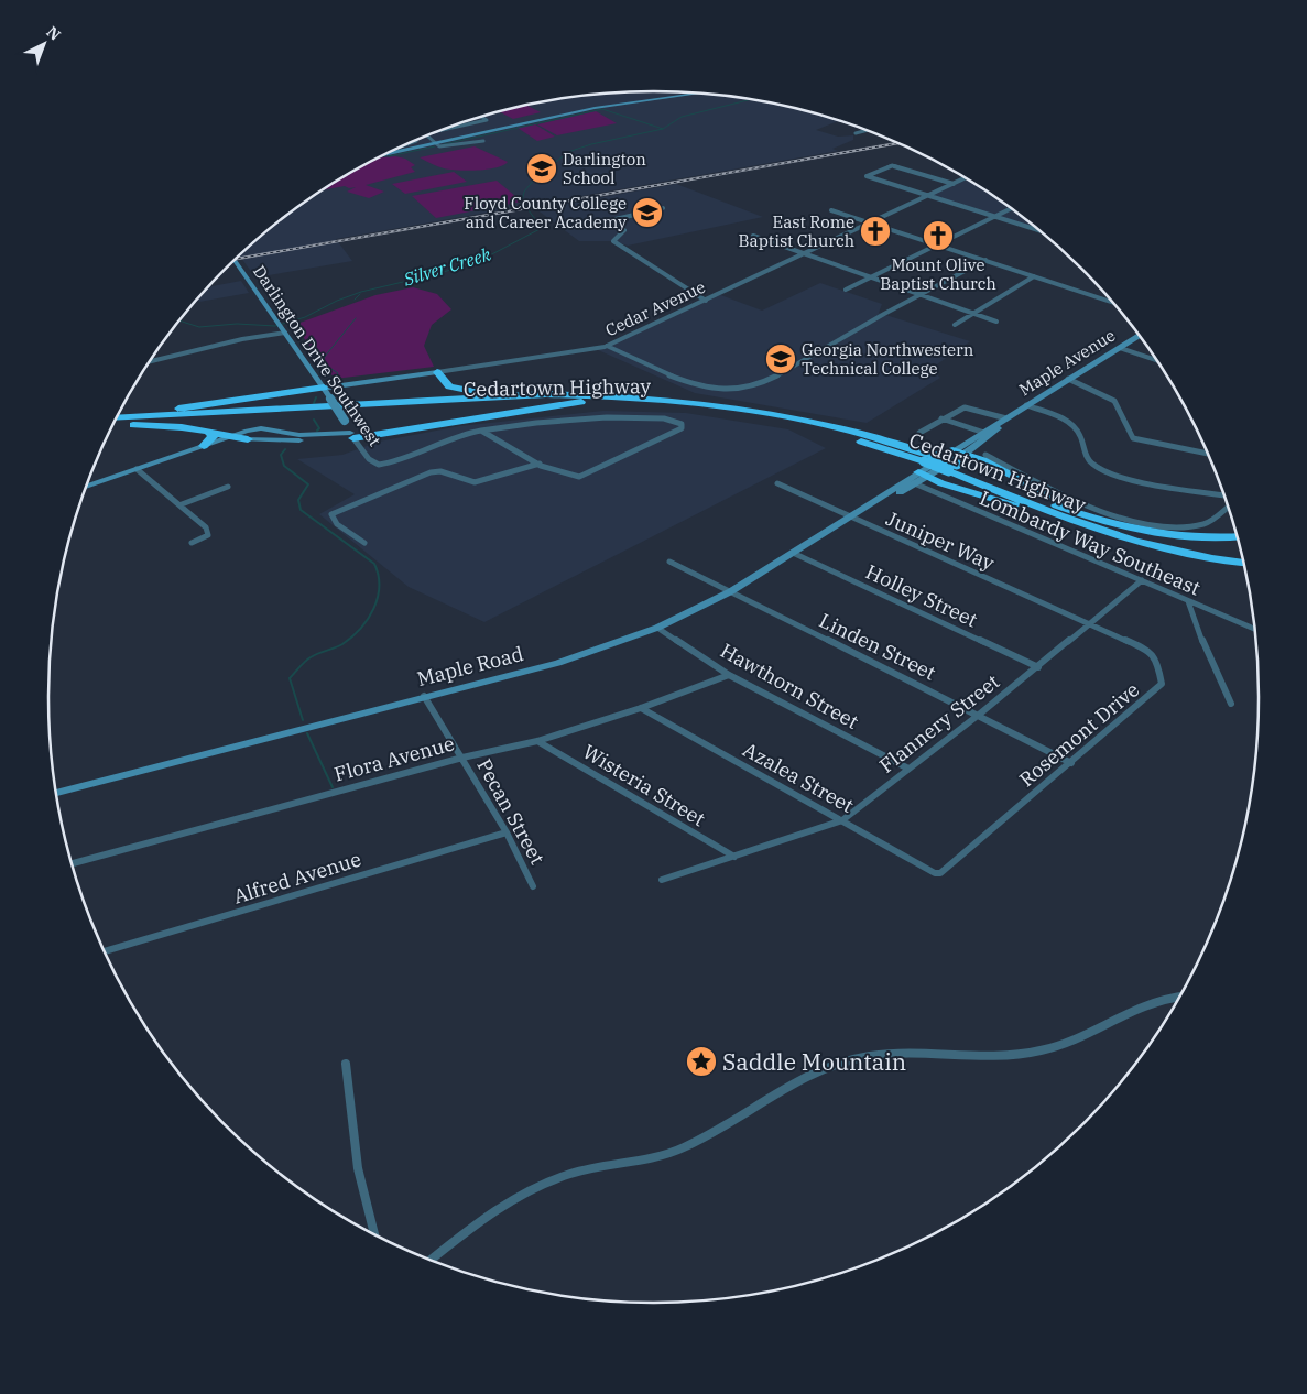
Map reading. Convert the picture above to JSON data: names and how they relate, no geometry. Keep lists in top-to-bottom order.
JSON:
{
  "streets": {
    "highway": ["Cedartown Highway"],
    "street": [
      "Cedar Avenue",
      "Darlington Drive Southwest",
      "Maple Avenue",
      "Juniper Way",
      "Lombardy Way Southeast",
      "Holley Street",
      "Linden Street",
      "Maple Road",
      "Hawthorn Street",
      "Flannery Street",
      "Rosemont Drive",
      "Flora Avenue",
      "Azalea Street",
      "Wisteria Street",
      "Pecan Street",
      "Alfred Avenue"
    ]
  },
  "crossings": [
    ["Cedar Avenue", "Darlington Drive Southwest"],
    ["Maple Avenue", "Cedartown Highway"],
    ["Maple Avenue", "Maple Road"],
    ["Cedartown Highway", "Maple Road"],
    ["Juniper Way", "Maple Road"],
    ["Juniper Way", "Flannery Street"],
    ["Juniper Way", "Rosemont Drive"],
    ["Lombardy Way Southeast", "Maple Road"],
    ["Lombardy Way Southeast", "Flannery Street"],
    ["Holley Street", "Maple Road"],
    ["Holley Street", "Flannery Street"],
    ["Linden Street", "Maple Road"],
    ["Linden Street", "Flannery Street"],
    ["Linden Street", "Rosemont Drive"],
    ["Maple Road", "Hawthorn Street"],
    ["Maple Road", "Pecan Street"],
    ["Hawthorn Street", "Flannery Street"],
    ["Hawthorn Street", "Flora Avenue"],
    ["Flannery Street", "Rosemont Drive"],
    ["Flannery Street", "Azalea Street"],
    ["Flannery Street", "Wisteria Street"],
    ["Rosemont Drive", "Azalea Street"],
    ["Flora Avenue", "Azalea Street"],
    ["Flora Avenue", "Wisteria Street"],
    ["Flora Avenue", "Pecan Street"],
    ["Pecan Street", "Alfred Avenue"]
  ],
  "water": ["Silver Creek"],
  "places": {
    "school or university": ["Darlington School", "Floyd County College and Career Academy", "Georgia Northwestern Technical College"],
    "church": ["East Rome Baptist Church", "Mount Olive Baptist Church"],
    "place": ["Saddle Mountain"]
  },
  "north": "top right"
}
